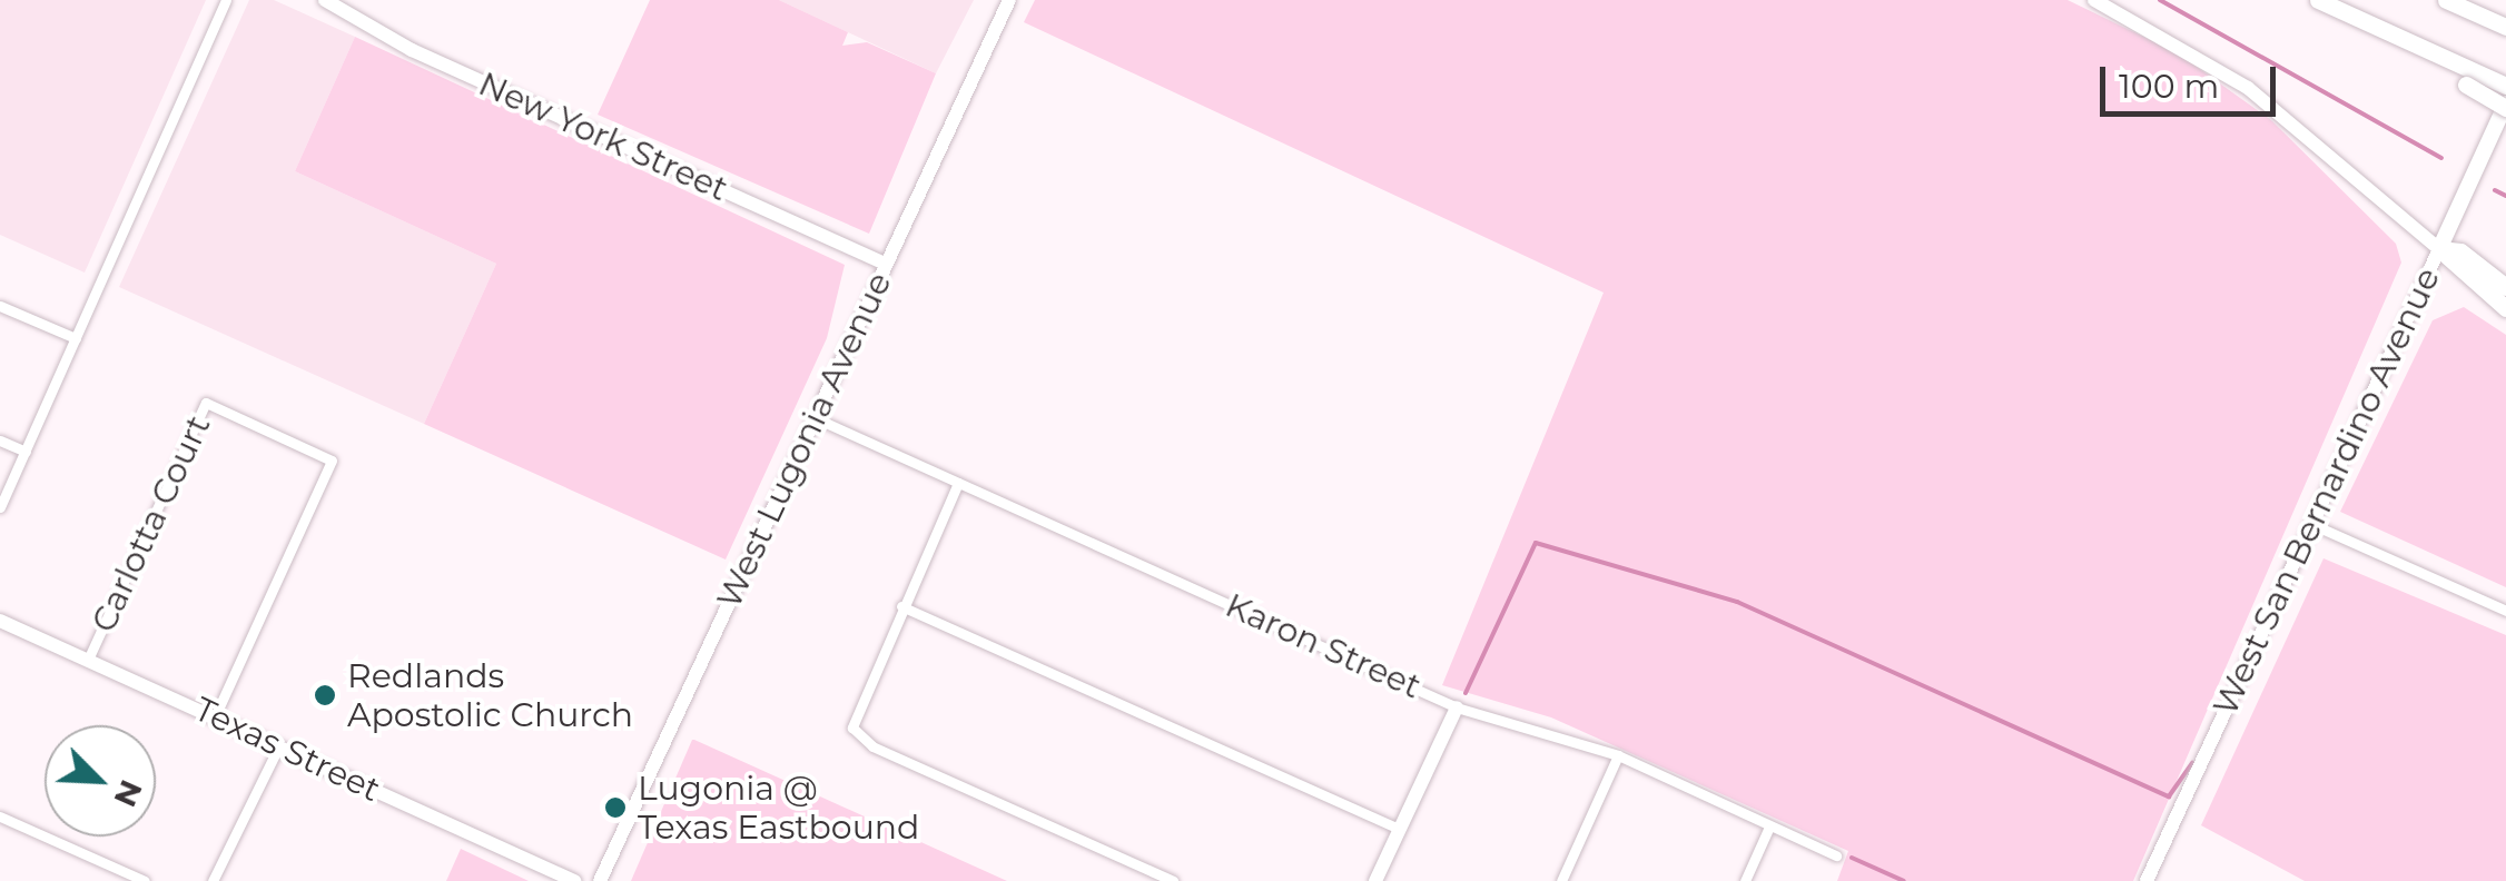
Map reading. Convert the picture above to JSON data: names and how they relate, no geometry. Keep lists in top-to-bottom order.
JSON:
{
  "streets": {
    "main road": ["West San Bernardino Avenue"],
    "street": [
      "New York Street",
      "West Lugonia Avenue",
      "Carlotta Court",
      "Karon Street",
      "Texas Street"
    ]
  },
  "crossings": [
    ["New York Street", "West Lugonia Avenue"],
    ["West Lugonia Avenue", "Karon Street"],
    ["Carlotta Court", "Texas Street"]
  ],
  "places": ["Redlands Apostolic Church", "Lugonia @ Texas Eastbound"],
  "scale_bar": "100 m",
  "north": "bottom right"
}
